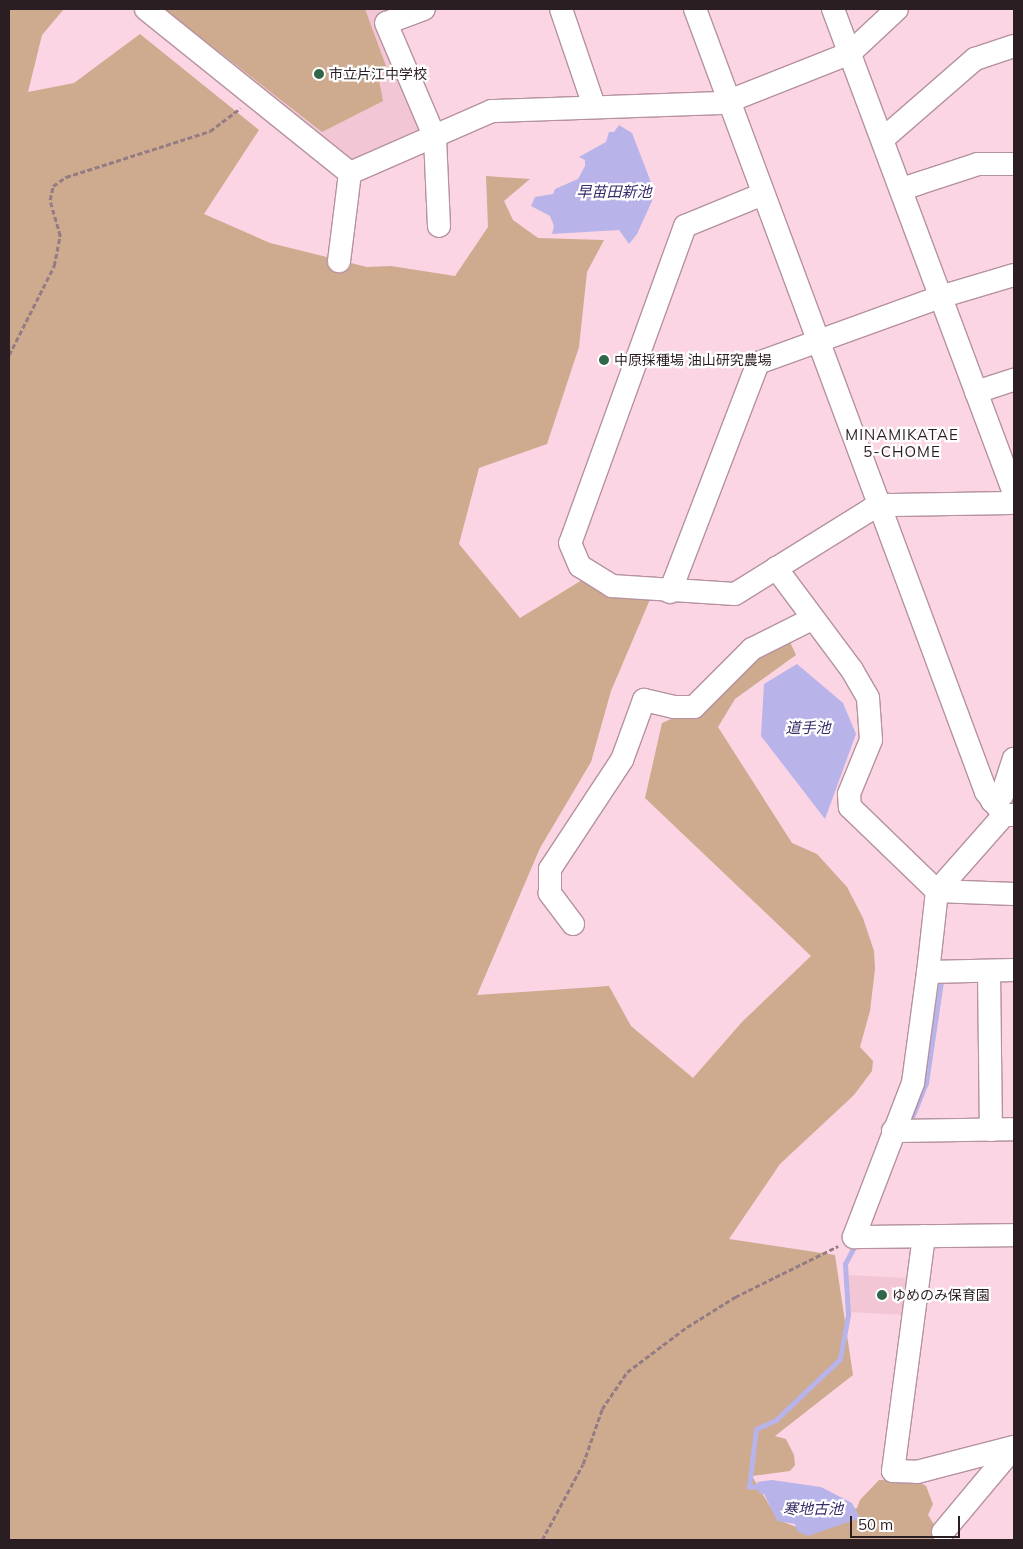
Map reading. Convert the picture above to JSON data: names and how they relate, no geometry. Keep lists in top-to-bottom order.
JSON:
{
  "districts": ["MINAMIKATAE 5-CHOME"],
  "water": ["早苗田新池", "道手池", "寒地古池"],
  "places": ["市立片江中学校", "中原採種場 油山研究農場", "ゆめのみ保育園"],
  "scale_bar": "50 m"
}
